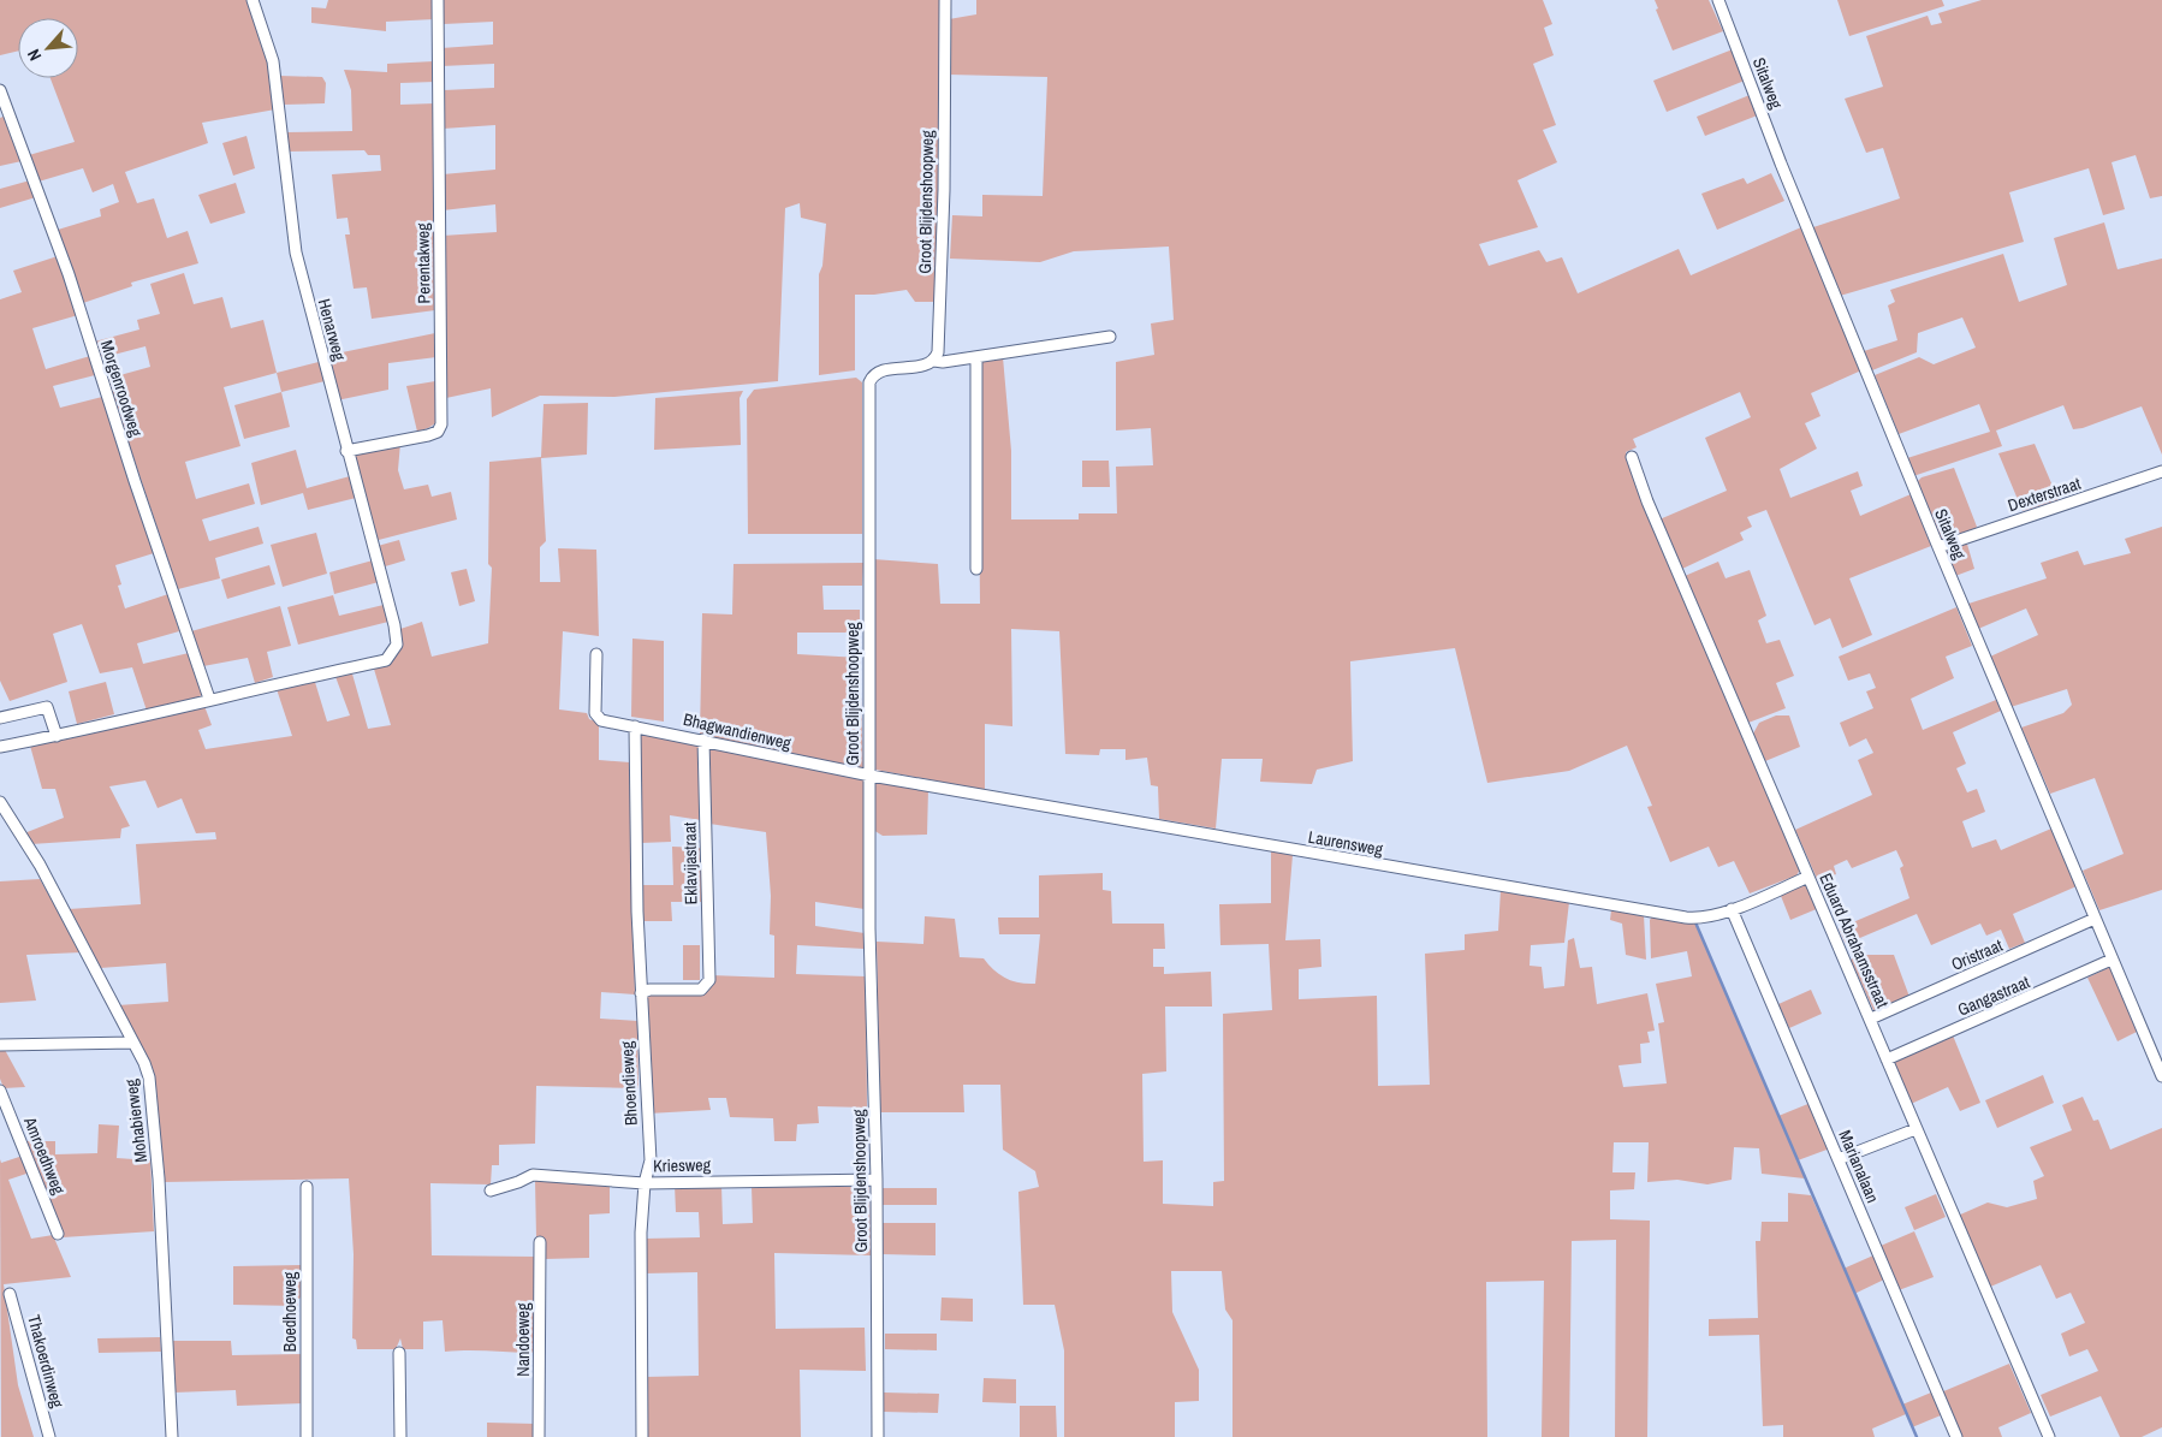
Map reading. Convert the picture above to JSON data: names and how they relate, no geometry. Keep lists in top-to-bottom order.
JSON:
{
  "streets": {
    "street": [
      "Sitalweg",
      "Groot Blijdenshoopweg",
      "Perentakweg",
      "Henarweg",
      "Morgenroodweg",
      "Dexterstraat",
      "Bhagwandienweg",
      "Laurensweg",
      "Eklavijastraat",
      "Eduard Abrahamsstraat",
      "Oristraat",
      "Gangastraat",
      "Bhoendieweg",
      "Mohabierweg",
      "Amroedhweg",
      "Kriesweg",
      "Marianalaan",
      "Boedhoeweg",
      "Nandoeweg",
      "Thakoerdinweg"
    ]
  },
  "crossings": [
    ["Sitalweg", "Dexterstraat"],
    ["Sitalweg", "Oristraat"],
    ["Sitalweg", "Gangastraat"],
    ["Groot Blijdenshoopweg", "Bhagwandienweg"],
    ["Groot Blijdenshoopweg", "Laurensweg"],
    ["Groot Blijdenshoopweg", "Kriesweg"],
    ["Perentakweg", "Henarweg"],
    ["Henarweg", "Morgenroodweg"],
    ["Bhagwandienweg", "Laurensweg"],
    ["Bhagwandienweg", "Eklavijastraat"],
    ["Bhagwandienweg", "Bhoendieweg"],
    ["Laurensweg", "Eduard Abrahamsstraat"],
    ["Laurensweg", "Marianalaan"],
    ["Eklavijastraat", "Bhoendieweg"],
    ["Eduard Abrahamsstraat", "Oristraat"],
    ["Eduard Abrahamsstraat", "Gangastraat"],
    ["Bhoendieweg", "Kriesweg"]
  ],
  "north": "bottom left"
}
